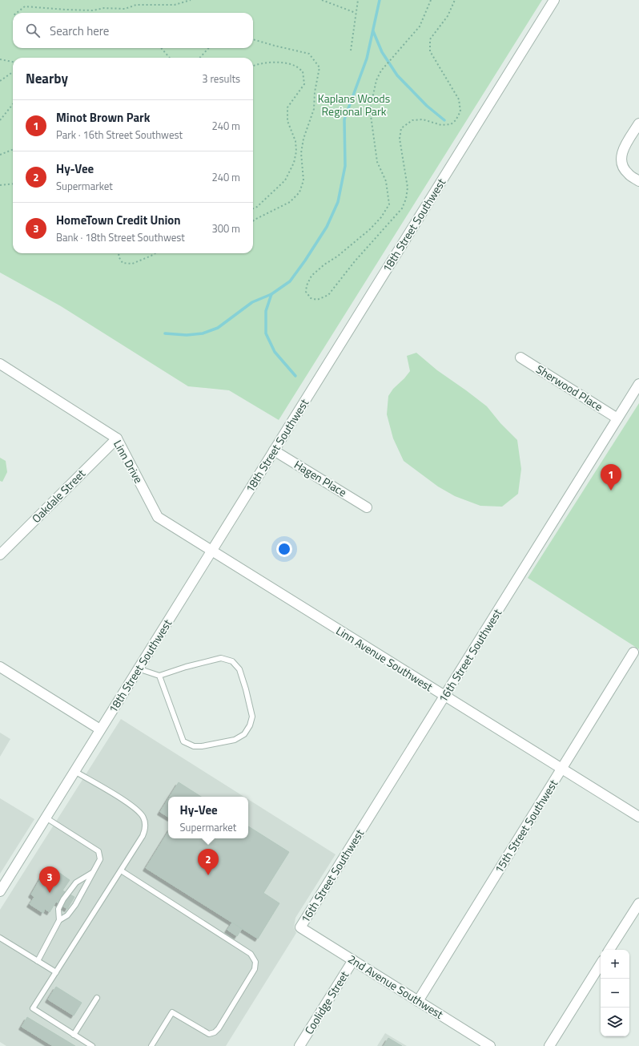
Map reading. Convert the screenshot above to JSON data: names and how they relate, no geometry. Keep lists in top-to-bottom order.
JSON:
{
  "streets": {
    "street": [
      "18th Street Southwest",
      "Sherwood Place",
      "Linn Drive",
      "Hagen Place",
      "Oakdale Street",
      "16th Street Southwest",
      "Linn Avenue Southwest",
      "15th Street Southwest",
      "2nd Avenue Southwest",
      "Coolidge Street"
    ]
  },
  "crossings": [
    ["18th Street Southwest", "Linn Drive"],
    ["18th Street Southwest", "Hagen Place"],
    ["18th Street Southwest", "Linn Avenue Southwest"],
    ["Sherwood Place", "16th Street Southwest"],
    ["Linn Drive", "Oakdale Street"],
    ["Linn Drive", "Linn Avenue Southwest"],
    ["16th Street Southwest", "Linn Avenue Southwest"],
    ["16th Street Southwest", "2nd Avenue Southwest"],
    ["Linn Avenue Southwest", "15th Street Southwest"],
    ["15th Street Southwest", "2nd Avenue Southwest"],
    ["2nd Avenue Southwest", "Coolidge Street"]
  ],
  "parks": ["Kaplans Woods Regional Park"],
  "page": {
    "search": "Search here",
    "heading": ["Nearby", "3 results"],
    "list": [
      {
        "mark": "1",
        "name": "Minot Brown Park",
        "note": "Park · 16th Street Southwest",
        "value": "240 m"
      },
      {
        "mark": "2",
        "name": "Hy-Vee",
        "note": "Supermarket",
        "value": "240 m"
      },
      {
        "mark": "3",
        "name": "HomeTown Credit Union",
        "note": "Bank · 18th Street Southwest",
        "value": "300 m"
      }
    ],
    "pins": ["1", "2", "3"],
    "popup": ["Hy-Vee", "Supermarket"],
    "map_buttons": ["+", "−"]
  }
}
